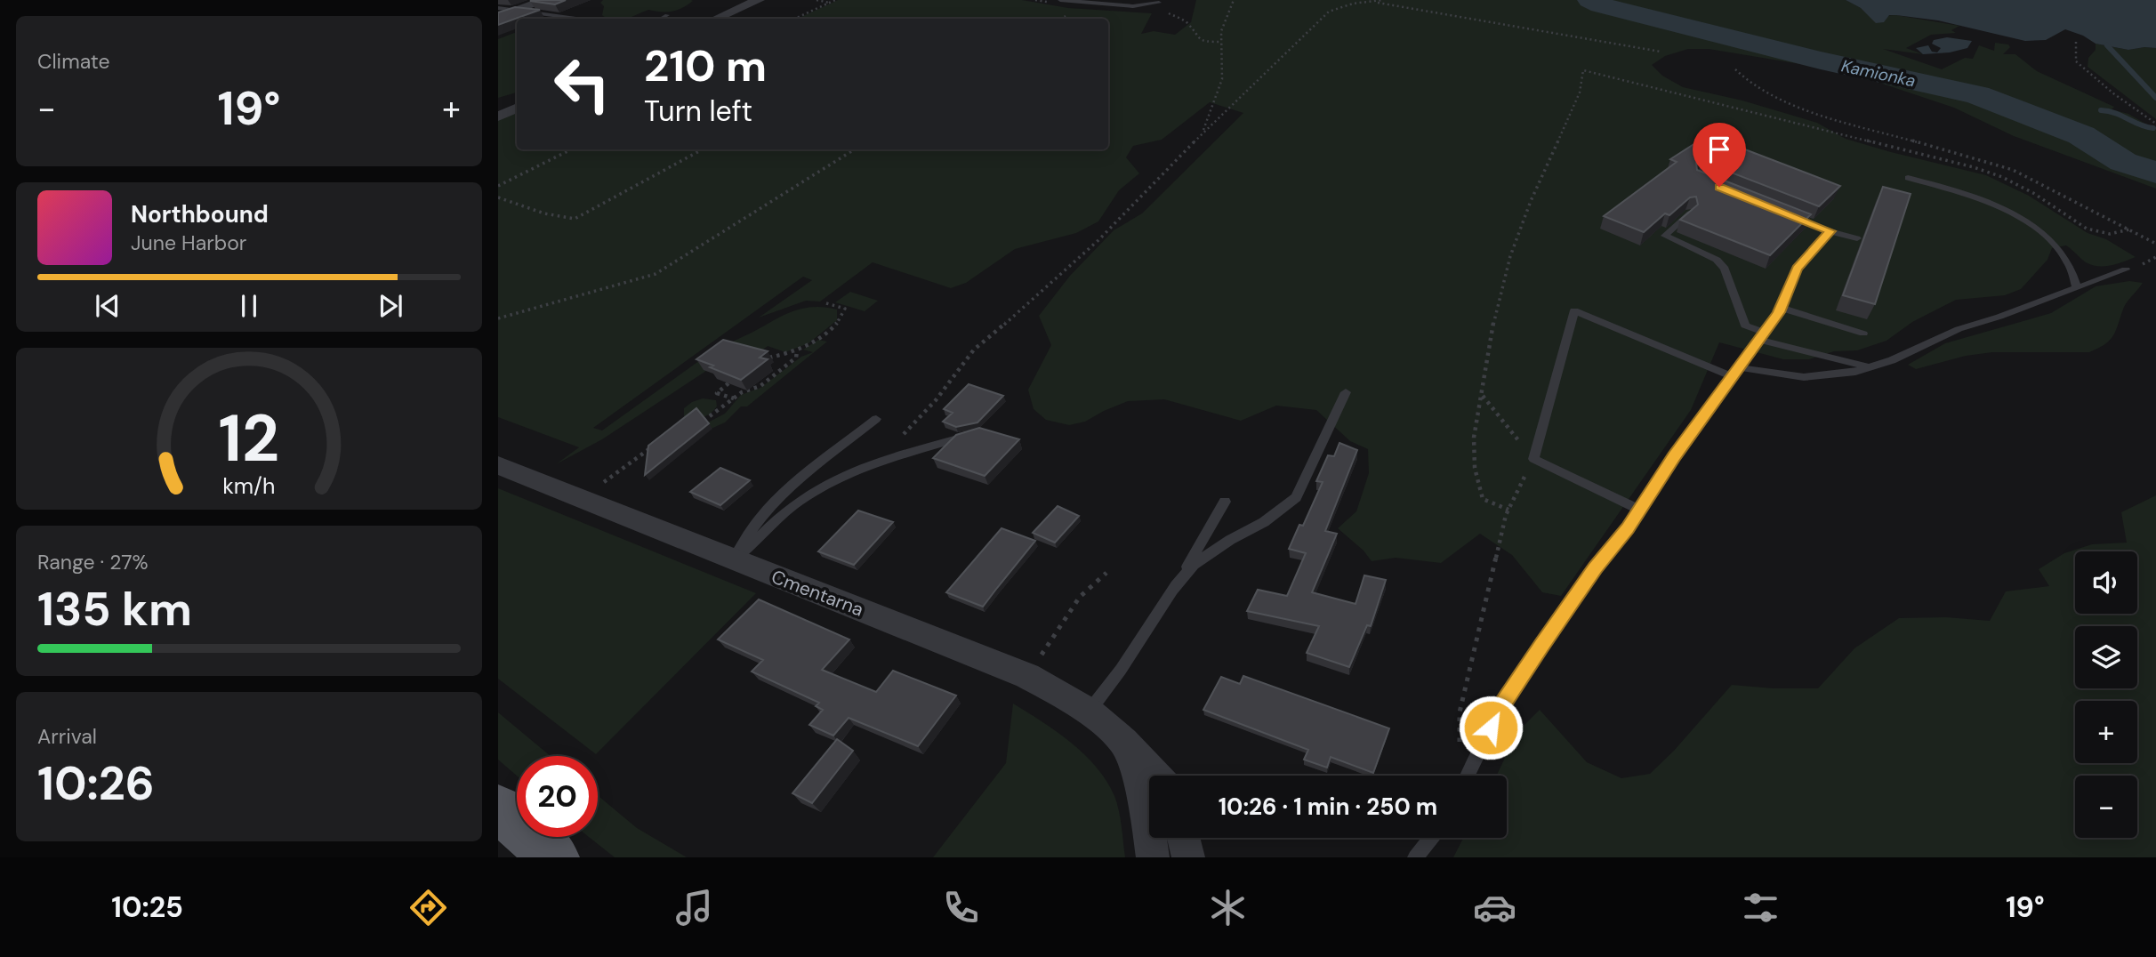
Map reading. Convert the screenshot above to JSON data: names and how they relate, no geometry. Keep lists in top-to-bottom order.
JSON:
{
  "streets": {
    "street": ["Cmentarna"]
  },
  "water": ["Kamionka"],
  "page": {
    "tile": [
      "Climate",
      ["Range · 27%", "135 km"],
      ["Arrival", "10:26"]
    ],
    "turn": ["210 m", "Turn left"],
    "heat": ["−", "19°", "+"],
    "song": ["Northbound", "June Harbor"],
    "map_buttons": ["+", "−"],
    "limit": "20",
    "trip": "10:26 · 1 min · 250 m",
    "tabs": ["10:25", "19°"],
    "gauge": ["12", "km/h"]
  }
}
